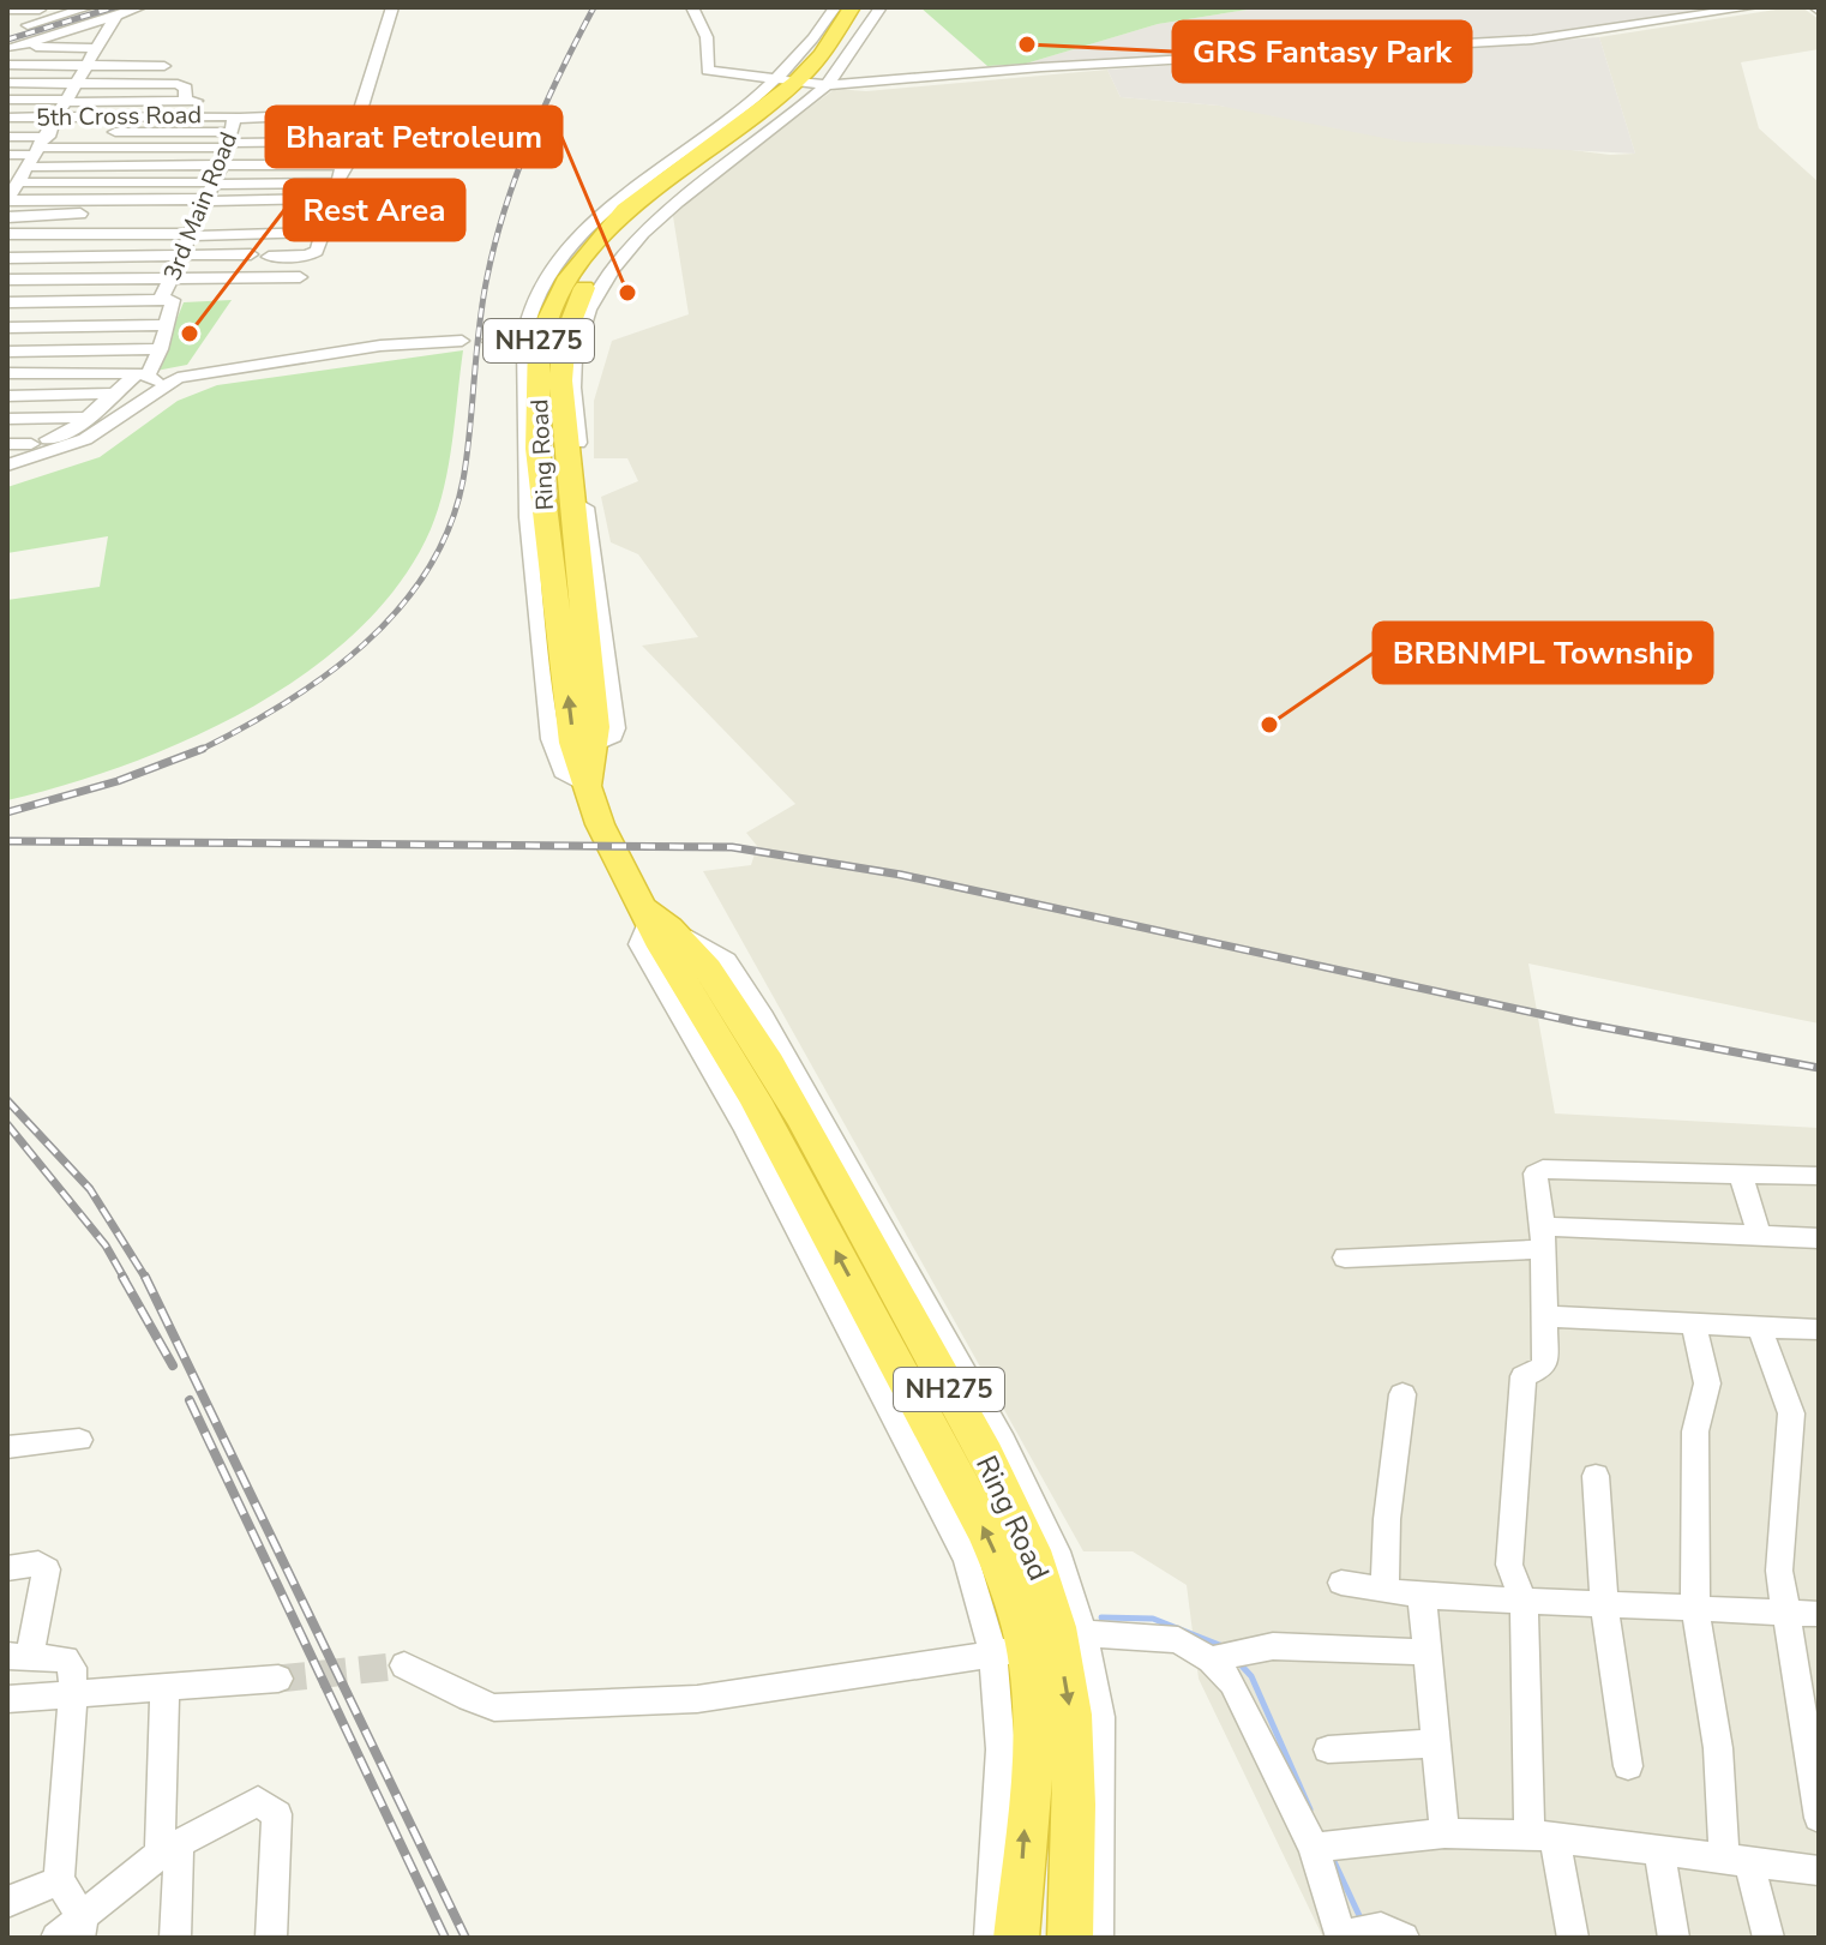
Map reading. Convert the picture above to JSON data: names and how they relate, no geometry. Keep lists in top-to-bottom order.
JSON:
{
  "streets": {
    "highway": ["NH275", "Ring Road"],
    "street": ["5th Cross Road", "3rd Main Road"]
  },
  "crossings": [
    ["5th Cross Road", "3rd Main Road"]
  ],
  "places": [
    "GRS Fantasy Park",
    "Bharat Petroleum",
    "Rest Area",
    "BRBNMPL Township"
  ]
}
